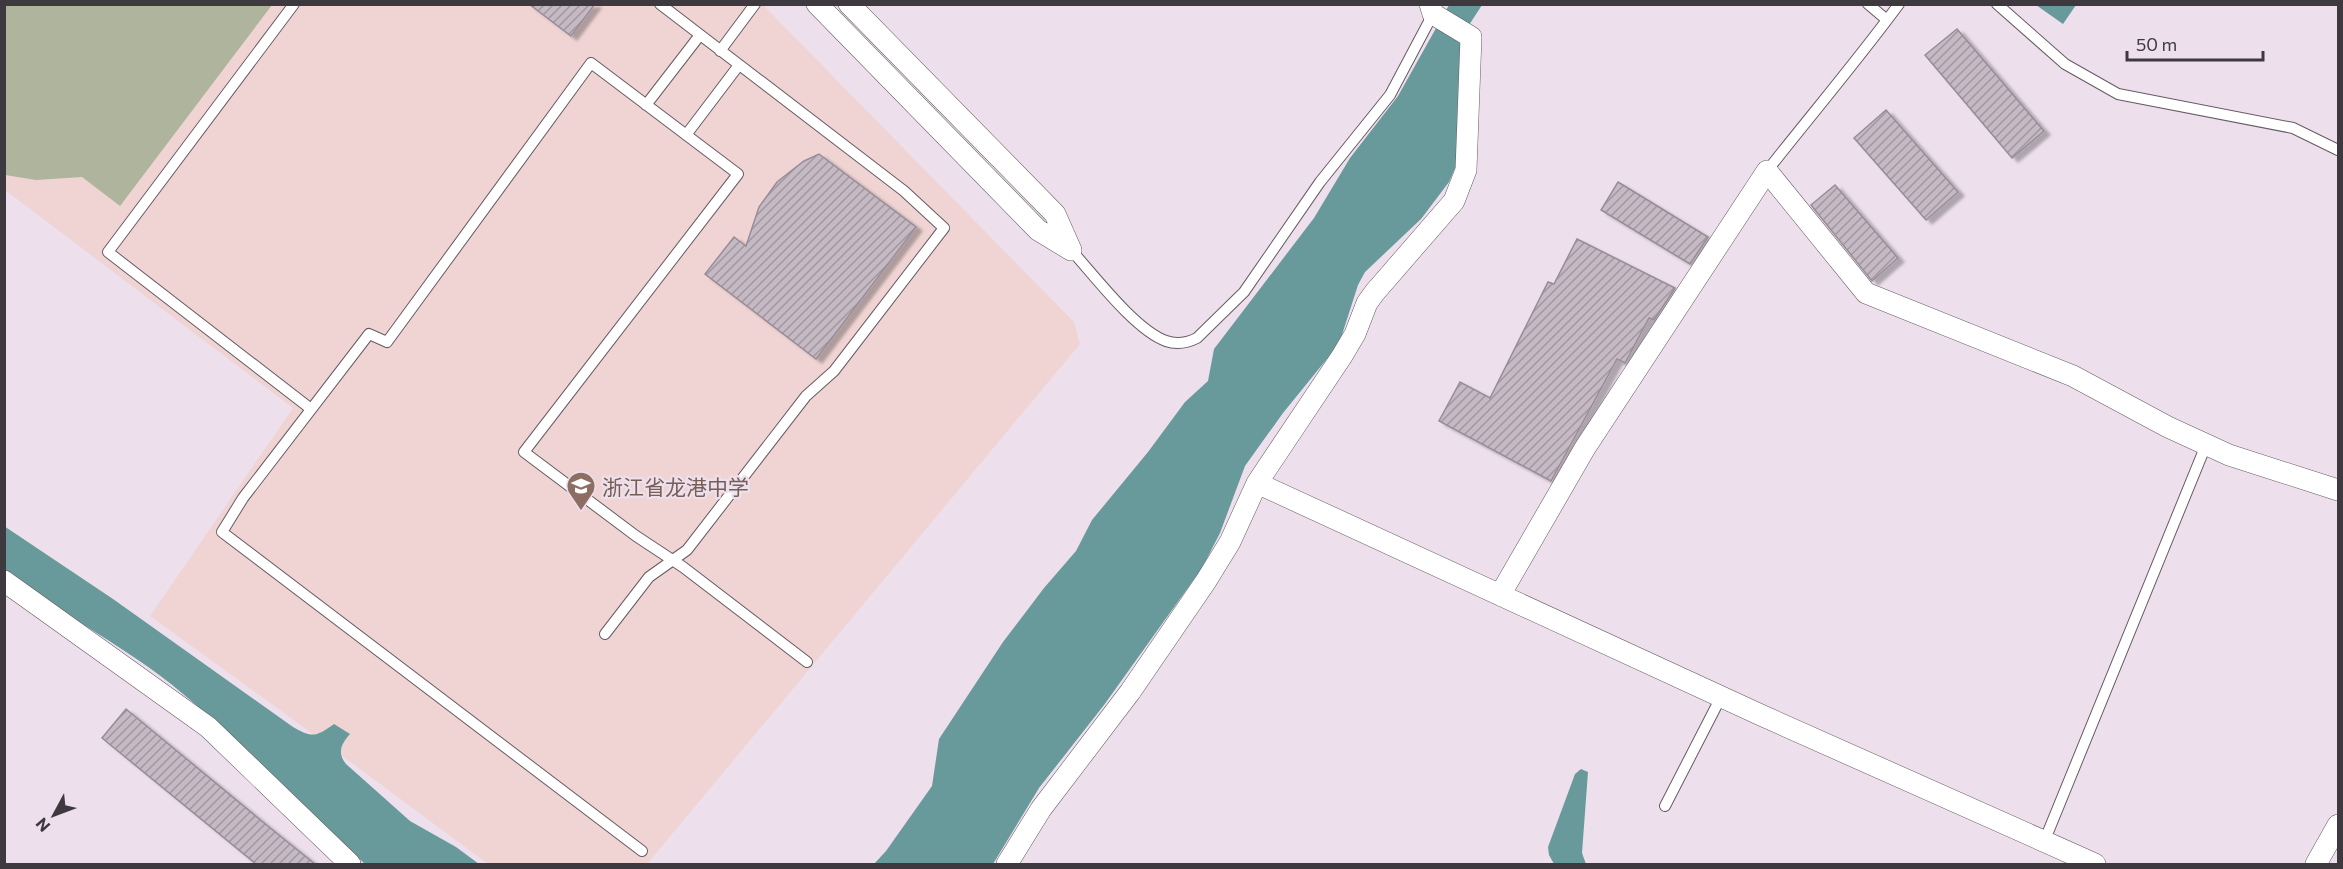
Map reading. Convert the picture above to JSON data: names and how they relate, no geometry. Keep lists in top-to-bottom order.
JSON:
{
  "places": {
    "school or university": ["浙江省龙港中学"]
  },
  "scale_bar": "50 m",
  "north": "bottom left"
}
